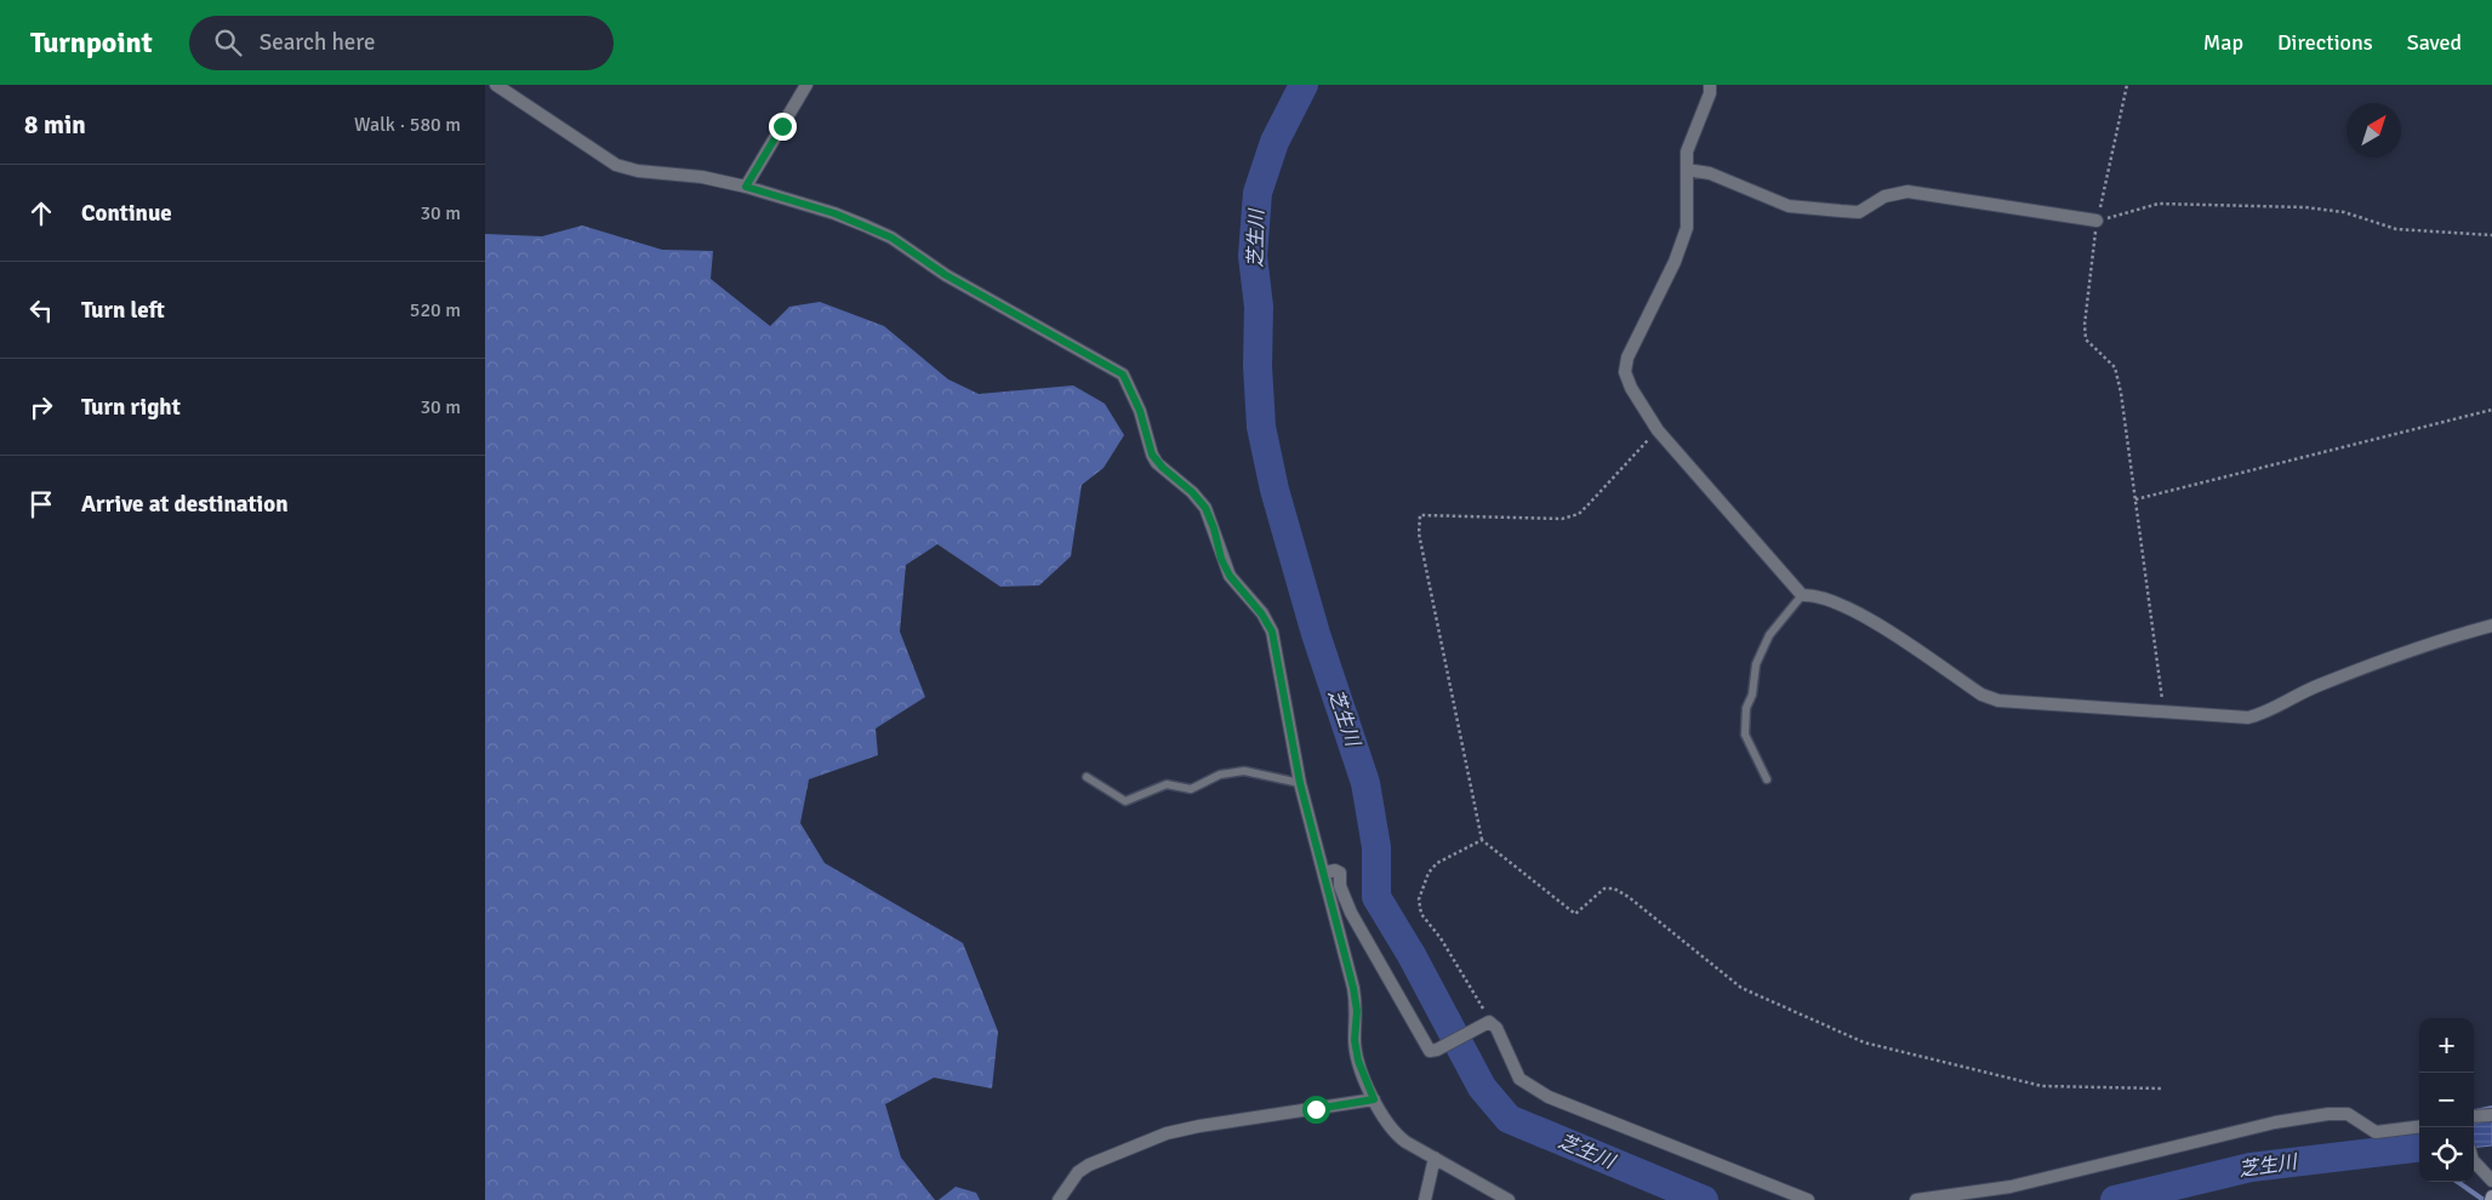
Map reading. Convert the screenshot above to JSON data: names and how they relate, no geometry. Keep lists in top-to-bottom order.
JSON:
{
  "water": ["芝生川"],
  "north": "top right",
  "page": {
    "header": "Turnpoint",
    "search": "Search here",
    "nav": ["Map", "Directions", "Saved"],
    "heading": ["8 min", "Walk · 580 m"],
    "list": [
      ["Continue", "30 m"],
      ["Turn left", "520 m"],
      ["Turn right", "30 m"],
      "Arrive at destination"
    ],
    "map_buttons": ["+", "−"]
  }
}
